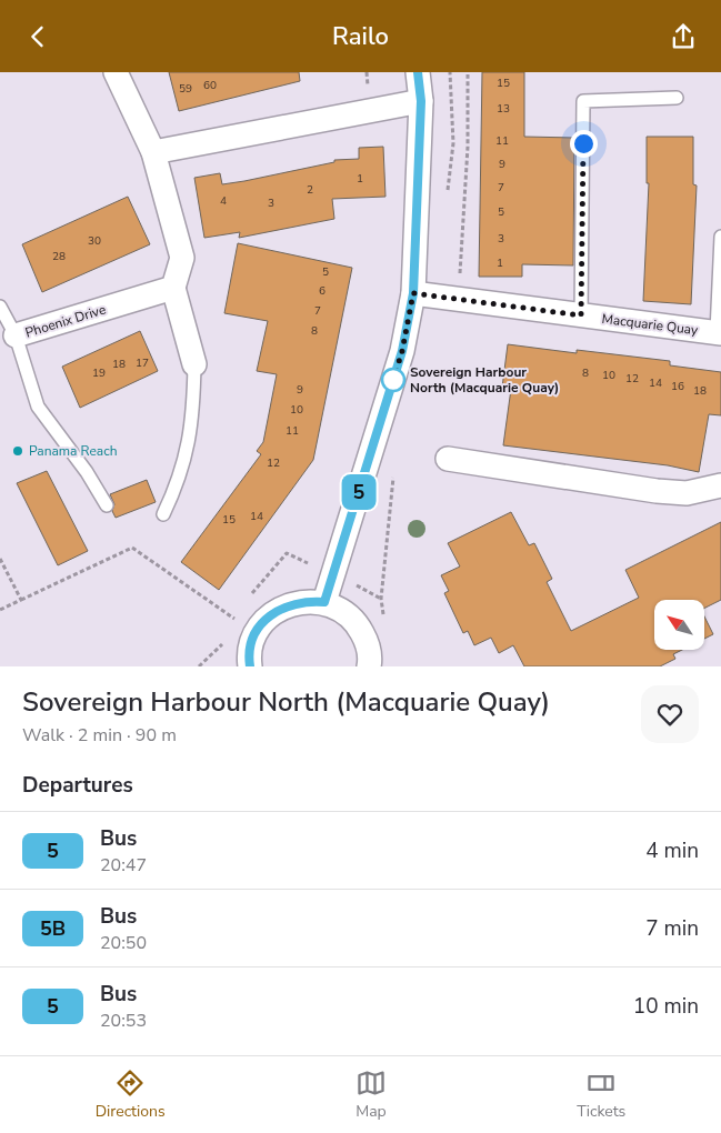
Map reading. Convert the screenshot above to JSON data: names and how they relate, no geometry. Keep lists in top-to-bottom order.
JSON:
{
  "streets": {
    "street": ["Phoenix Drive", "Macquarie Quay"]
  },
  "places": ["Sovereign Harbour North (Macquarie Quay)", "Panama Reach"],
  "lines": ["bus line 5"],
  "house_numbers": [
    "15",
    "60",
    "59",
    "13",
    "11",
    "9",
    "1",
    "7",
    "2",
    "4",
    "3",
    "5",
    "3",
    "30",
    "28",
    "1",
    "5",
    "6",
    "7",
    "8",
    "17",
    "18",
    "19",
    "8",
    "10",
    "12",
    "14",
    "16",
    "9",
    "18",
    "10",
    "11",
    "12",
    "14",
    "15"
  ],
  "north": "top left",
  "page": {
    "header": "Railo",
    "on_map": "5",
    "heading": [
      ["Sovereign Harbour North (Macquarie Quay)", "Walk · 2 min · 90 m"],
      "Departures"
    ],
    "list": [
      {
        "mark": "5",
        "name": "Bus",
        "note": "20:47",
        "value": "4 min"
      },
      {
        "mark": "5B",
        "name": "Bus",
        "note": "20:50",
        "value": "7 min"
      },
      {
        "mark": "5",
        "name": "Bus",
        "note": "20:53",
        "value": "10 min"
      }
    ],
    "tabs": ["Directions", "Map", "Tickets"]
  }
}
